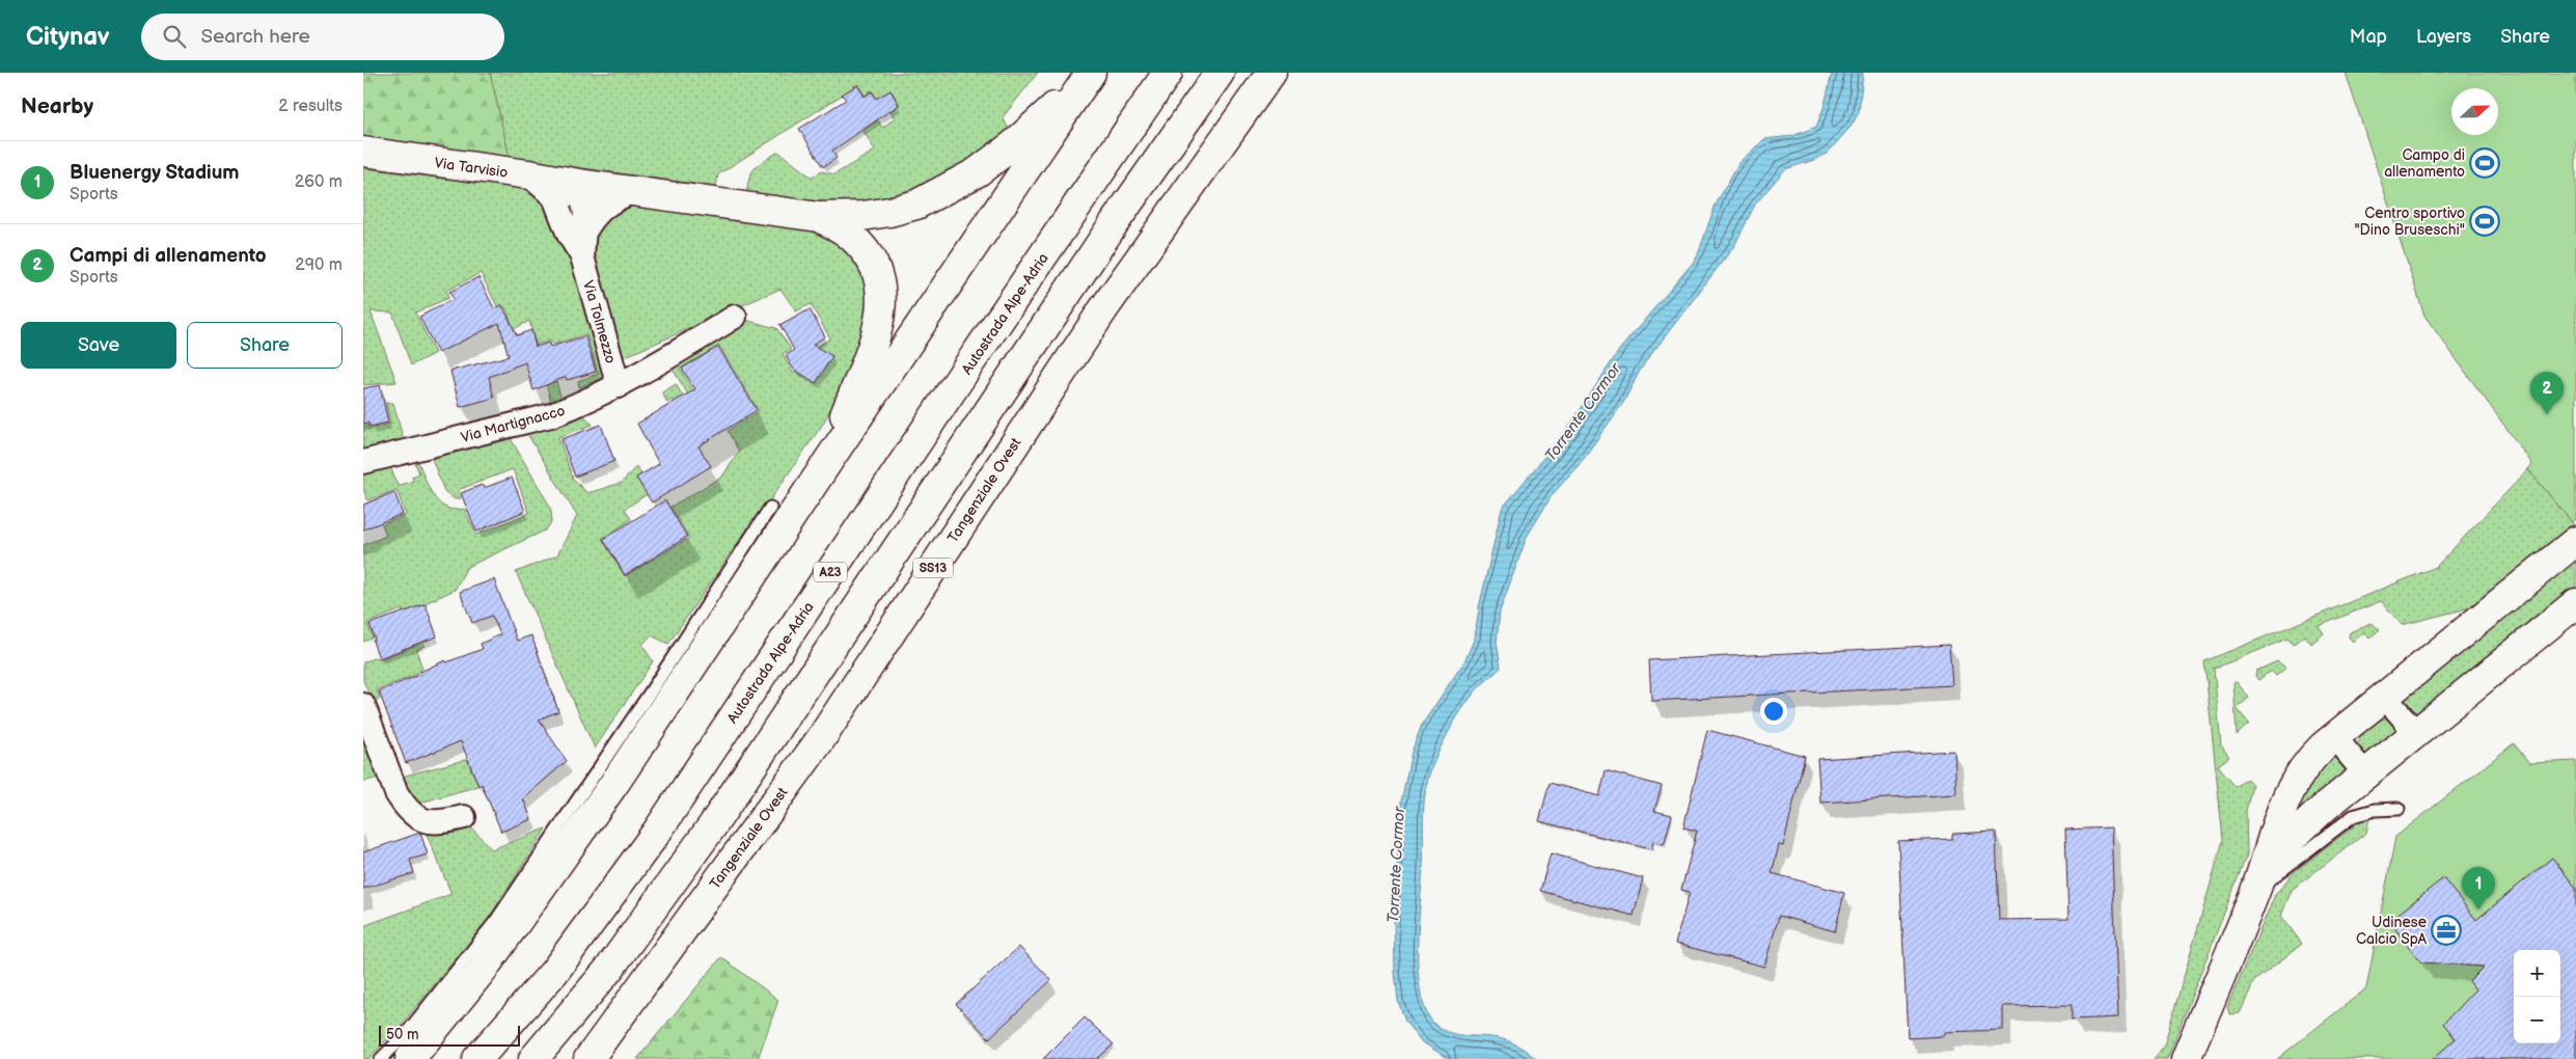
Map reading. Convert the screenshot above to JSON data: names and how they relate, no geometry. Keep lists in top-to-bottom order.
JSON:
{
  "streets": {
    "main road": [
      "Via Tarvisio",
      "Autostrada Alpe-Adria",
      "Tangenziale Ovest",
      "SS13",
      "A23"
    ],
    "street": ["Via Tolmezzo", "Via Martignacco"]
  },
  "crossings": [
    ["Via Tarvisio", "Via Tolmezzo"],
    ["Via Tolmezzo", "Via Martignacco"]
  ],
  "water": ["Torrente Cormor"],
  "places": {
    "sports": ["Campo di allenamento", "Centro sportivo \"Dino Bruseschi\""],
    "office": ["Udinese Calcio SpA"]
  },
  "scale_bar": "50 m",
  "north": "right",
  "page": {
    "header": "Citynav",
    "search": "Search here",
    "nav": ["Map", "Layers", "Share"],
    "heading": ["Nearby", "2 results"],
    "list": [
      {
        "mark": "1",
        "name": "Bluenergy Stadium",
        "note": "Sports",
        "value": "260 m"
      },
      {
        "mark": "2",
        "name": "Campi di allenamento",
        "note": "Sports",
        "value": "290 m"
      }
    ],
    "buttons": ["Save", "Share"],
    "pins": ["2", "1"],
    "map_buttons": ["+", "−"],
    "scale": "50 m"
  }
}
